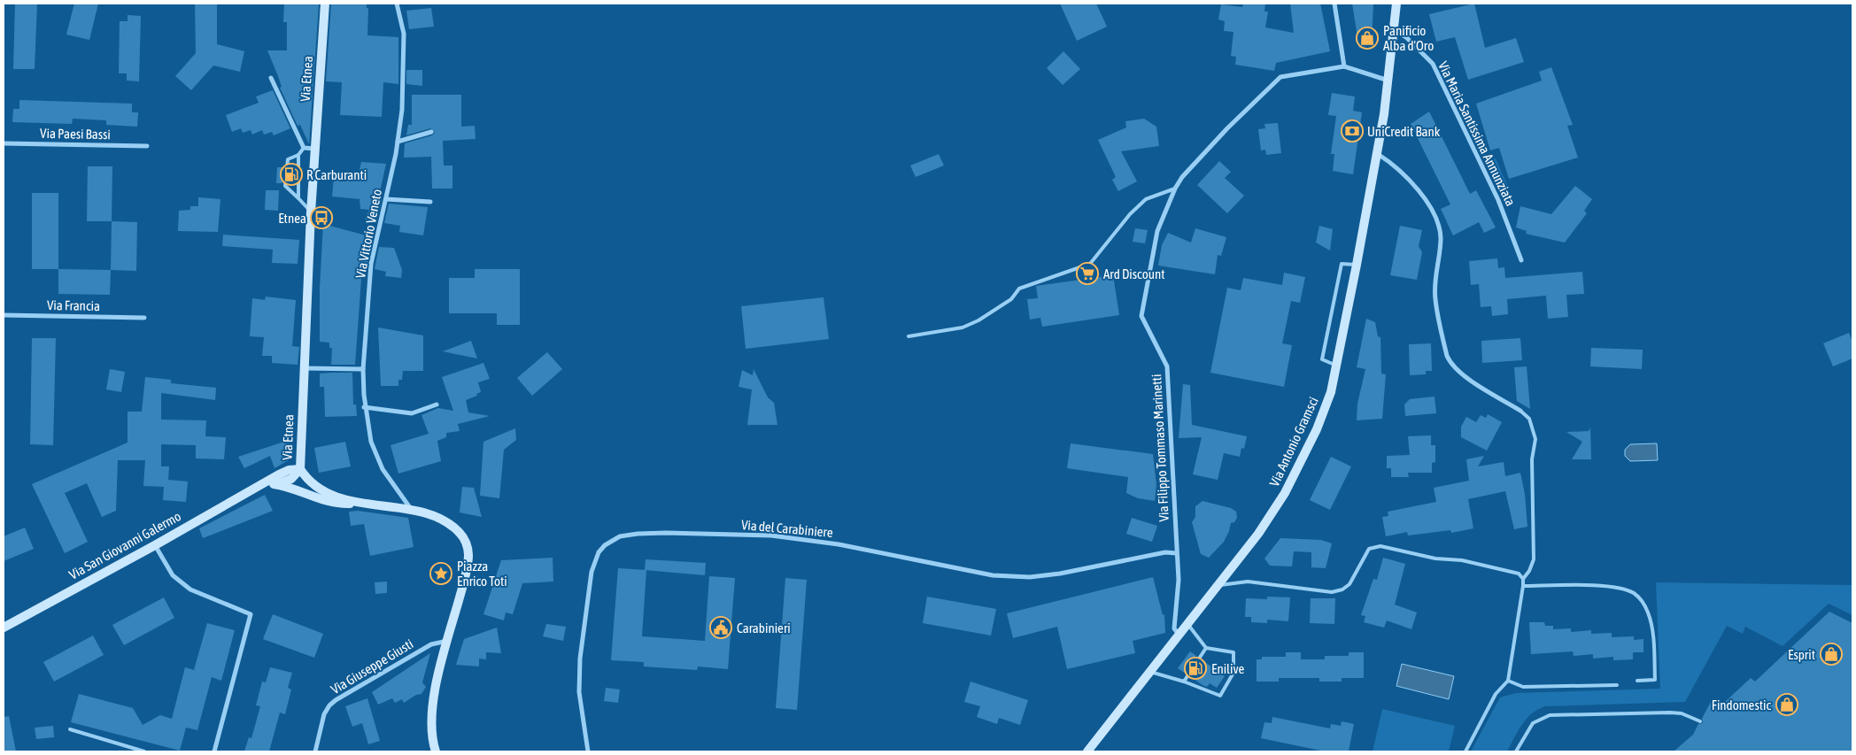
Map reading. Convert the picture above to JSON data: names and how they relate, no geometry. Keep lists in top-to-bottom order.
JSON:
{
  "streets": {
    "main road": ["Via Etnea", "Via Antonio Gramsci", "Via San Giovanni Galermo"],
    "street": [
      "Via Paesi Bassi",
      "Via Maria Santissima Annunziata",
      "Via Vittorio Veneto",
      "Via Francia",
      "Via Filippo Tommaso Marinetti",
      "Via del Carabiniere",
      "Via Giuseppe Giusti"
    ]
  },
  "crossings": [
    ["Via Etnea", "Via Vittorio Veneto"],
    ["Via Etnea", "Via San Giovanni Galermo"],
    ["Via Etnea", "Via Giuseppe Giusti"],
    ["Via Maria Santissima Annunziata", "Via Antonio Gramsci"],
    ["Via Antonio Gramsci", "Via Filippo Tommaso Marinetti"],
    ["Via Filippo Tommaso Marinetti", "Via del Carabiniere"]
  ],
  "places": {
    "shop": ["Panificio Alba d'Oro", "Esprit", "Findomestic"],
    "bank": ["UniCredit Bank"],
    "fuel station": ["R Carburanti", "Enilive"],
    "bus stop": ["Etnea"],
    "supermarket": ["Ard Discount"],
    "place": ["Piazza Enrico Toti"],
    "public building": ["Carabinieri"]
  }
}
